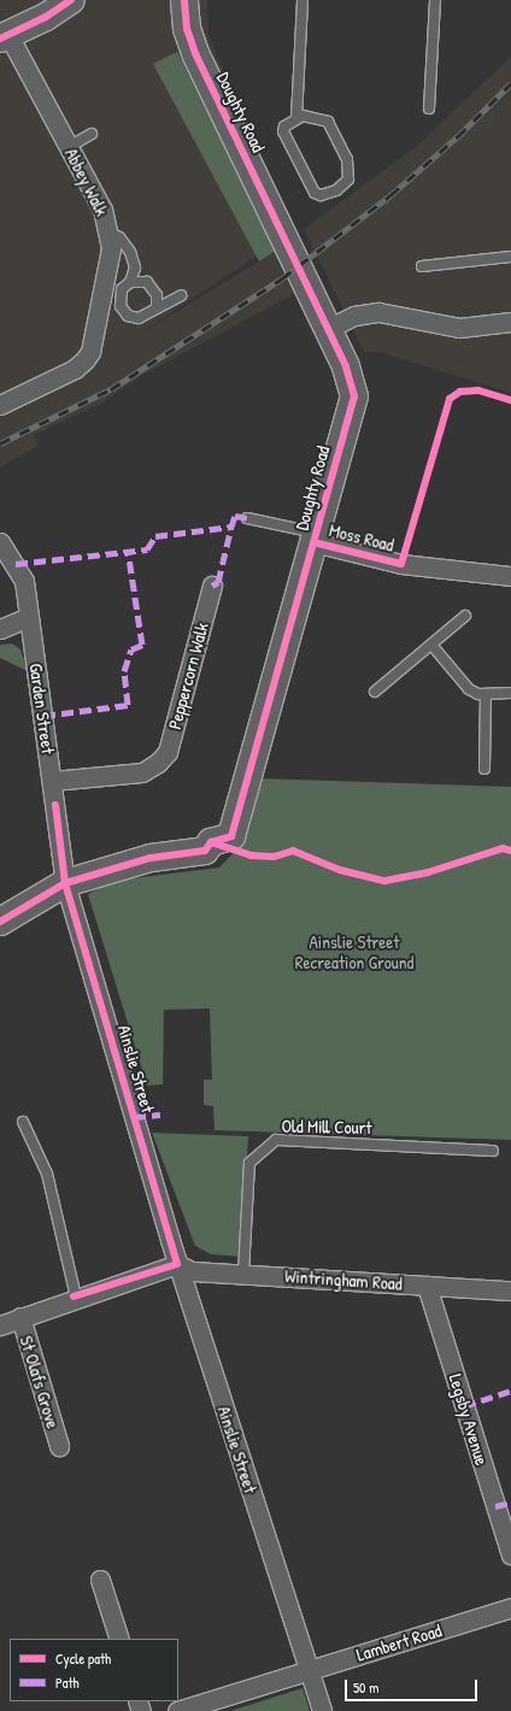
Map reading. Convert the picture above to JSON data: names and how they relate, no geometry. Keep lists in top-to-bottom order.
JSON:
{
  "streets": {
    "street": [
      "Doughty Road",
      "Abbey Walk",
      "Moss Road",
      "Peppercorn Walk",
      "Garden Street",
      "Ainslie Street",
      "Wintringham Road",
      "St Olafs Grove",
      "Legsby Avenue",
      "Lambert Road"
    ],
    "lane": ["Old Mill Court"]
  },
  "crossings": [
    ["Doughty Road", "Moss Road"],
    ["Doughty Road", "Garden Street"],
    ["Doughty Road", "Ainslie Street"],
    ["Peppercorn Walk", "Garden Street"],
    ["Garden Street", "Ainslie Street"],
    ["Ainslie Street", "Wintringham Road"],
    ["Ainslie Street", "Lambert Road"],
    ["Old Mill Court", "Wintringham Road"],
    ["Wintringham Road", "Legsby Avenue"]
  ],
  "parks": ["Ainslie Street Recreation Ground"],
  "legend": ["Cycle path", "Path"],
  "scale_bar": "50 m"
}
